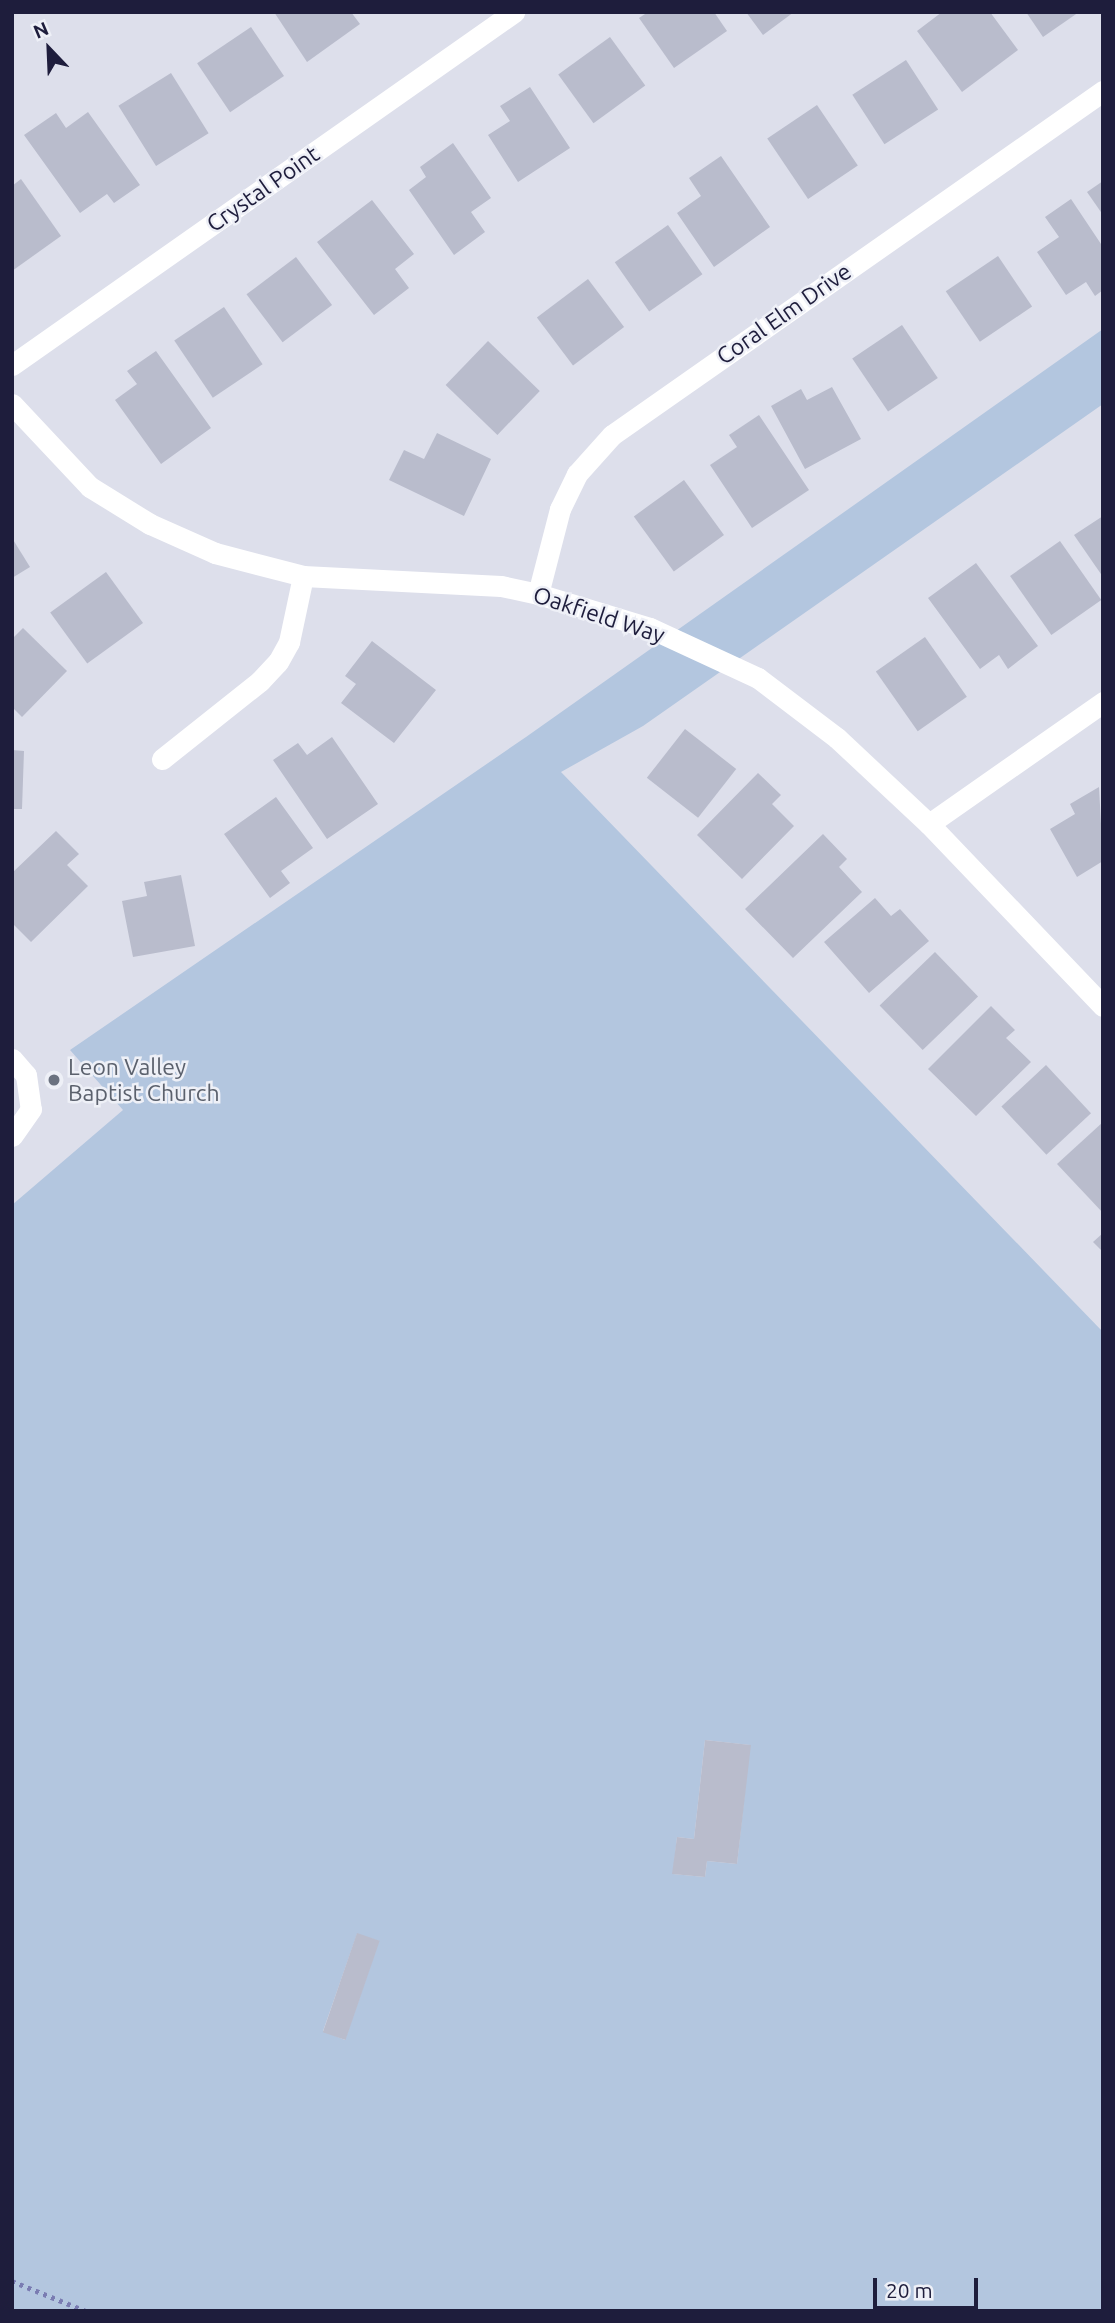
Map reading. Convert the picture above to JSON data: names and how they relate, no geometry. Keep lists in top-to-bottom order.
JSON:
{
  "streets": {
    "street": ["Crystal Point", "Coral Elm Drive", "Oakfield Way"]
  },
  "crossings": [
    ["Coral Elm Drive", "Oakfield Way"]
  ],
  "places": ["Leon Valley Baptist Church"],
  "scale_bar": "20 m",
  "north": "top left"
}
